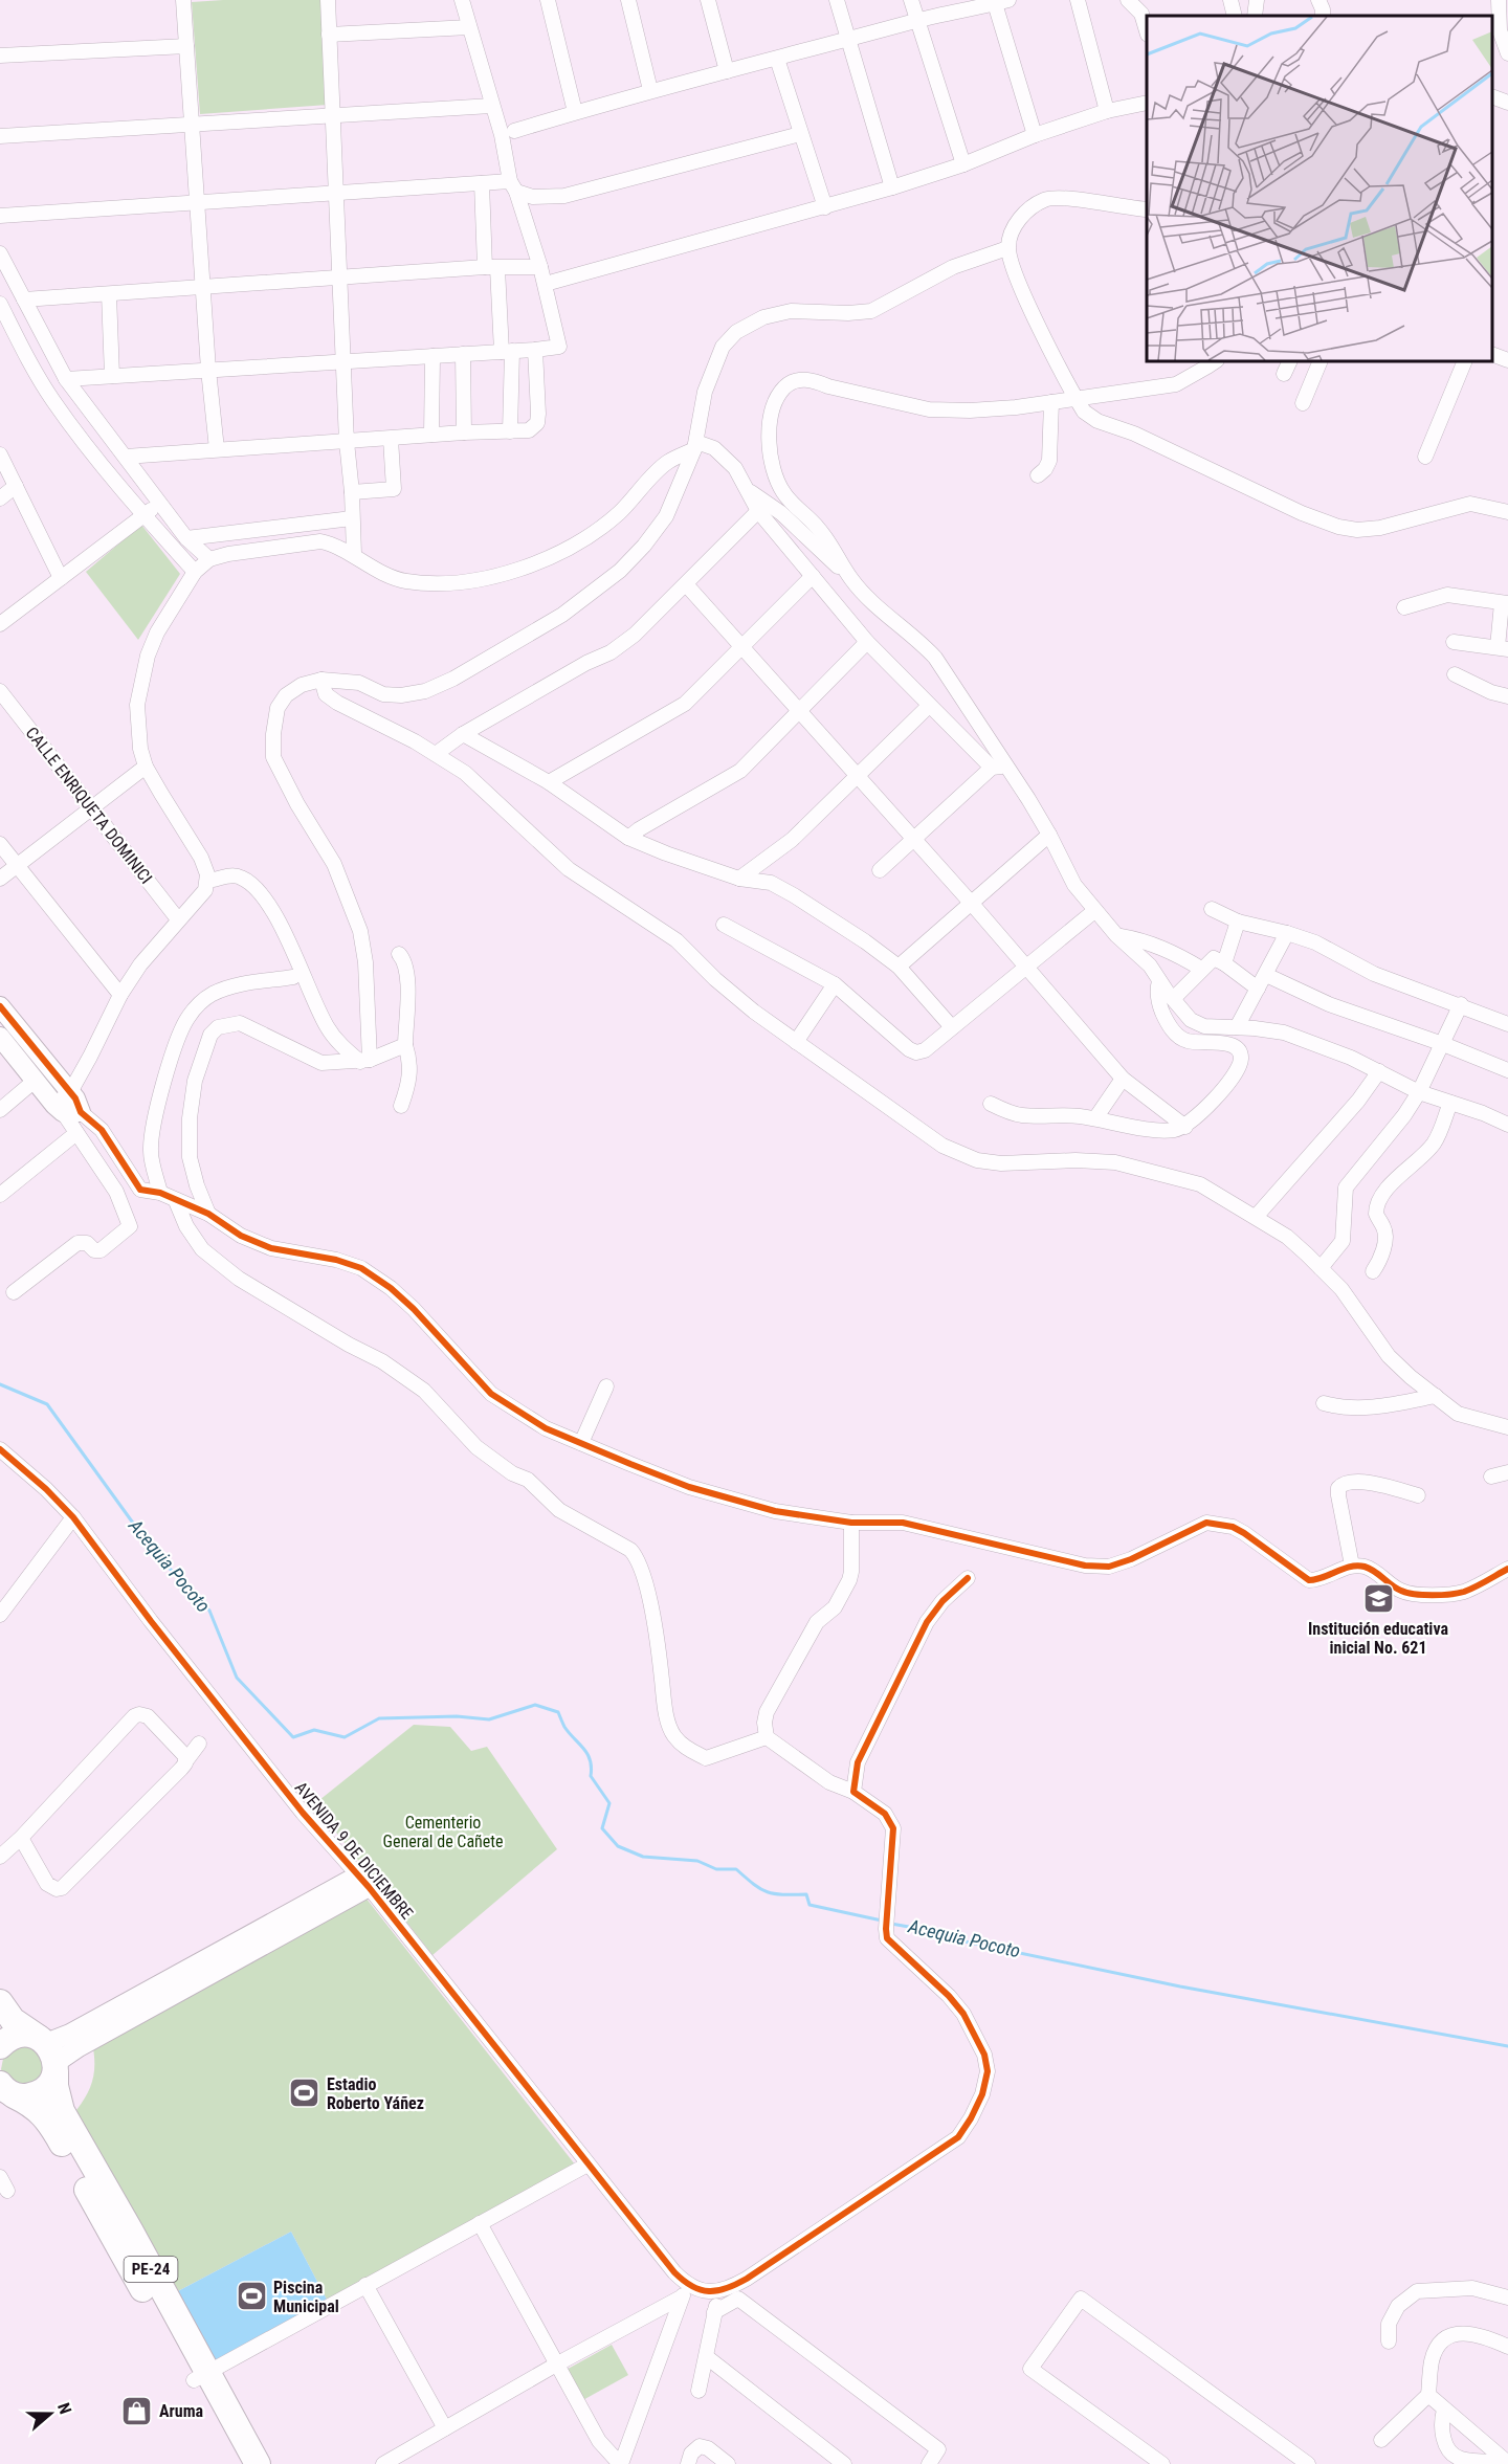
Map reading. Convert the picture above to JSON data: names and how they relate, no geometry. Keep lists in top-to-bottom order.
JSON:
{
  "streets": {
    "highway": ["PE-24"],
    "street": ["CALLE ENRIQUETA DOMINICI", "AVENIDA 9 DE DICIEMBRE"]
  },
  "water": ["Acequia Pocoto"],
  "parks": ["Cementerio General de Cañete"],
  "places": {
    "school or university": ["Institución educativa inicial No. 621"],
    "sports": ["Estadio Roberto Yáñez", "Piscina Municipal"],
    "shop": ["Aruma"]
  },
  "north": "right"
}
